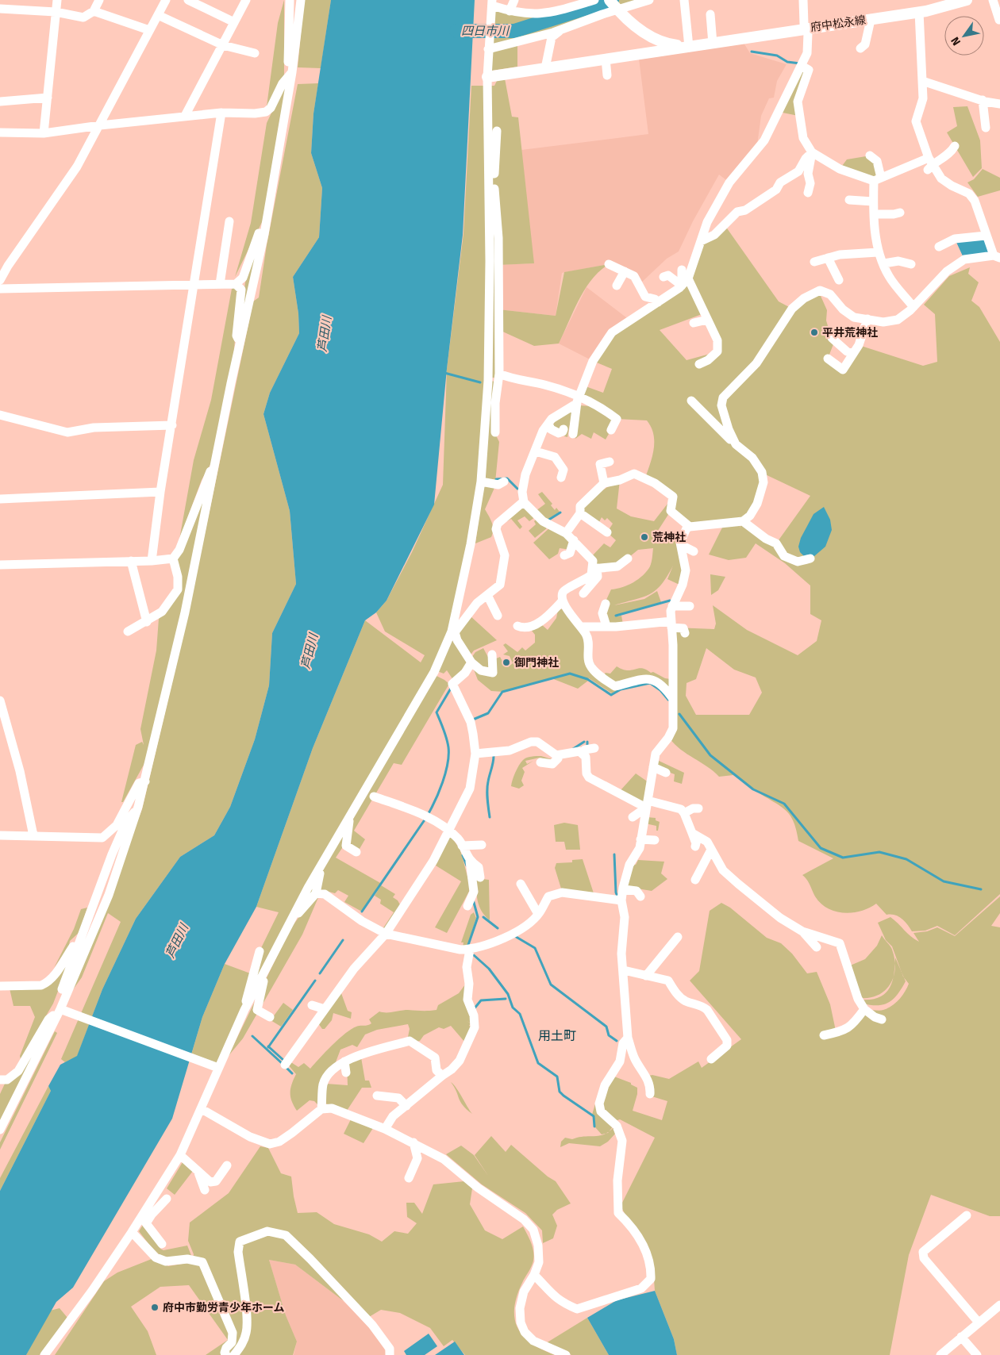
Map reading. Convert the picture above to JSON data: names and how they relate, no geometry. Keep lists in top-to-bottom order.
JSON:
{
  "streets": {
    "main road": ["府中松永線"]
  },
  "districts": ["用土町"],
  "water": ["四日市川", "芦田川"],
  "places": [
    "平井荒神社",
    "荒神社",
    "御門神社",
    "府中市勤労青少年ホーム"
  ],
  "north": "bottom left"
}
